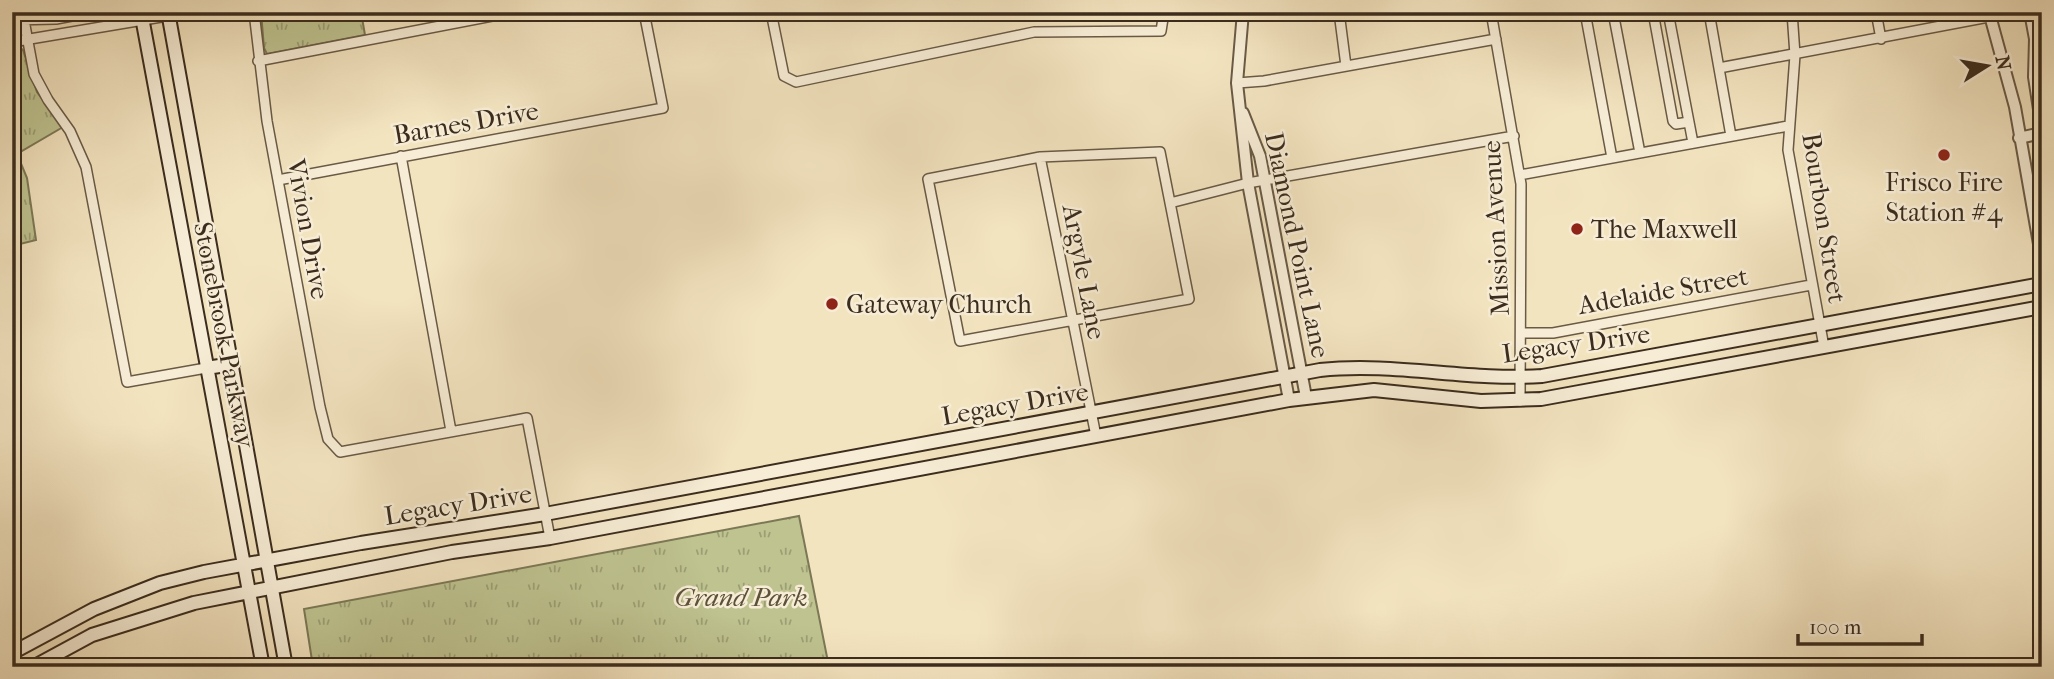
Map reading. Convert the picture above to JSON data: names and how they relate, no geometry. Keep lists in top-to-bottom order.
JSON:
{
  "streets": {
    "main road": ["Stonebrook Parkway", "Legacy Drive"],
    "street": [
      "Barnes Drive",
      "Bourbon Street",
      "Mission Avenue",
      "Vivion Drive",
      "Diamond Point Lane",
      "Argyle Lane",
      "Adelaide Street"
    ]
  },
  "crossings": [
    ["Barnes Drive", "Vivion Drive"],
    ["Bourbon Street", "Adelaide Street"],
    ["Bourbon Street", "Legacy Drive"],
    ["Mission Avenue", "Adelaide Street"],
    ["Mission Avenue", "Legacy Drive"],
    ["Diamond Point Lane", "Legacy Drive"],
    ["Argyle Lane", "Legacy Drive"],
    ["Stonebrook Parkway", "Legacy Drive"]
  ],
  "parks": ["Grand Park"],
  "places": ["Frisco Fire Station #4", "The Maxwell", "Gateway Church"],
  "scale_bar": "100 m",
  "north": "right"
}
